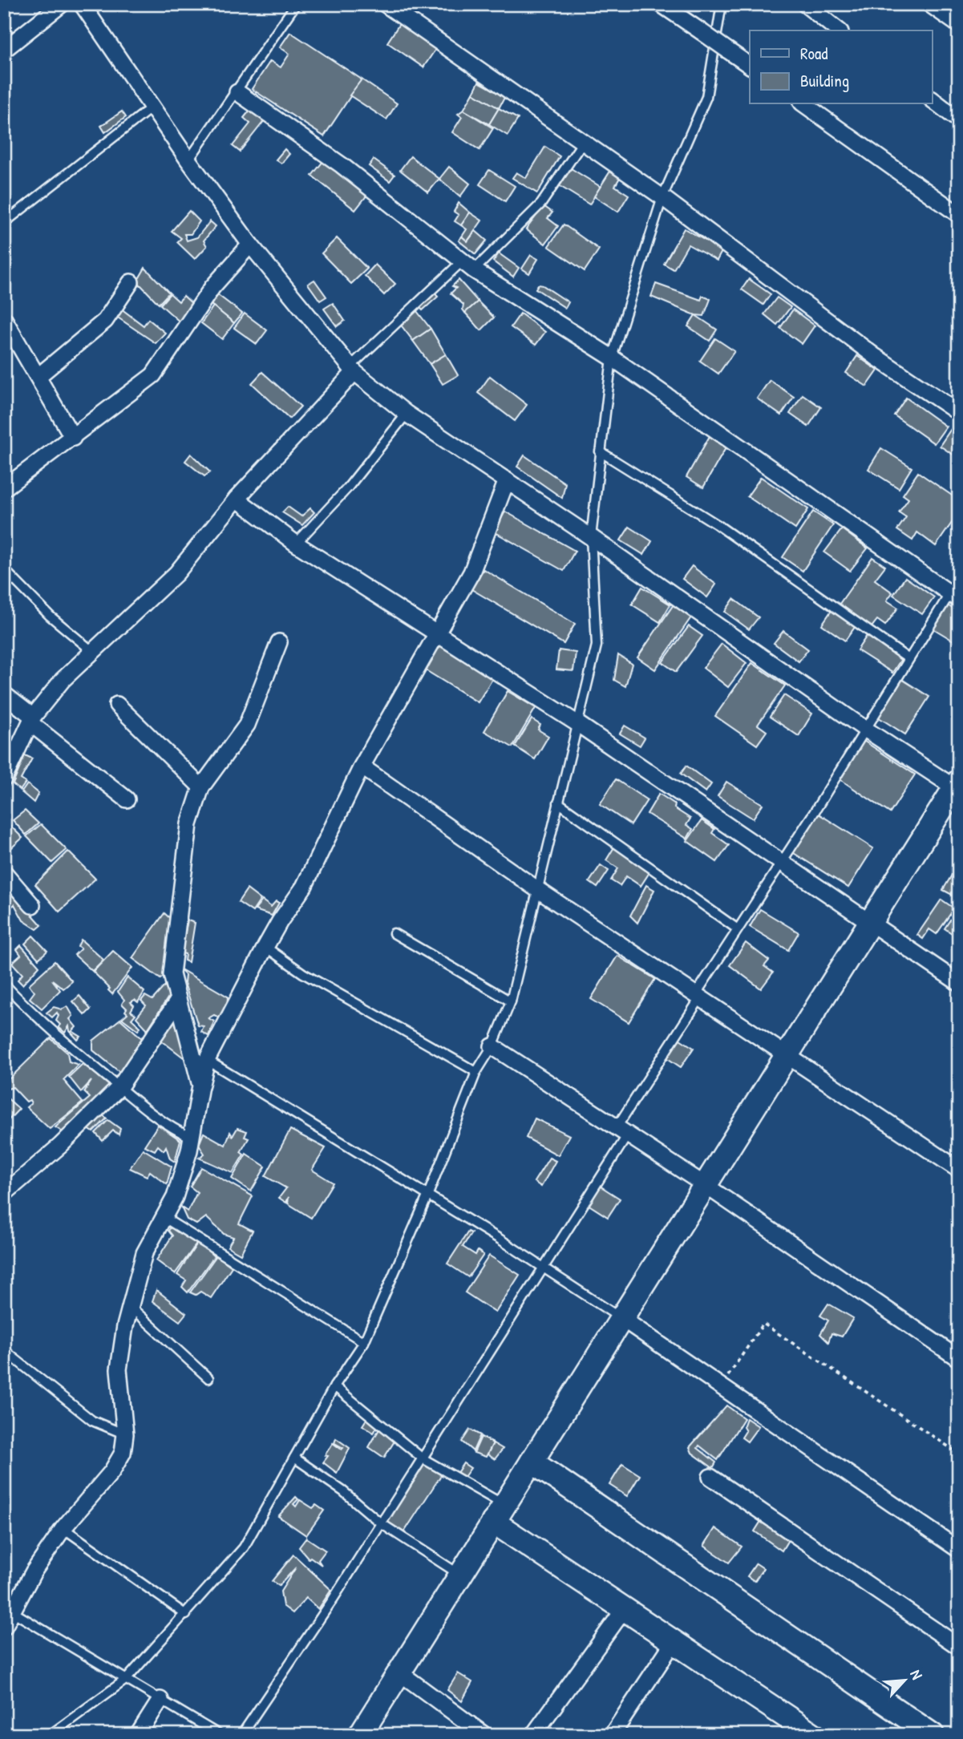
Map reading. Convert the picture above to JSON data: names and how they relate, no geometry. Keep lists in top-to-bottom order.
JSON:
{
  "legend": ["Road", "Building"],
  "north": "top right"
}
